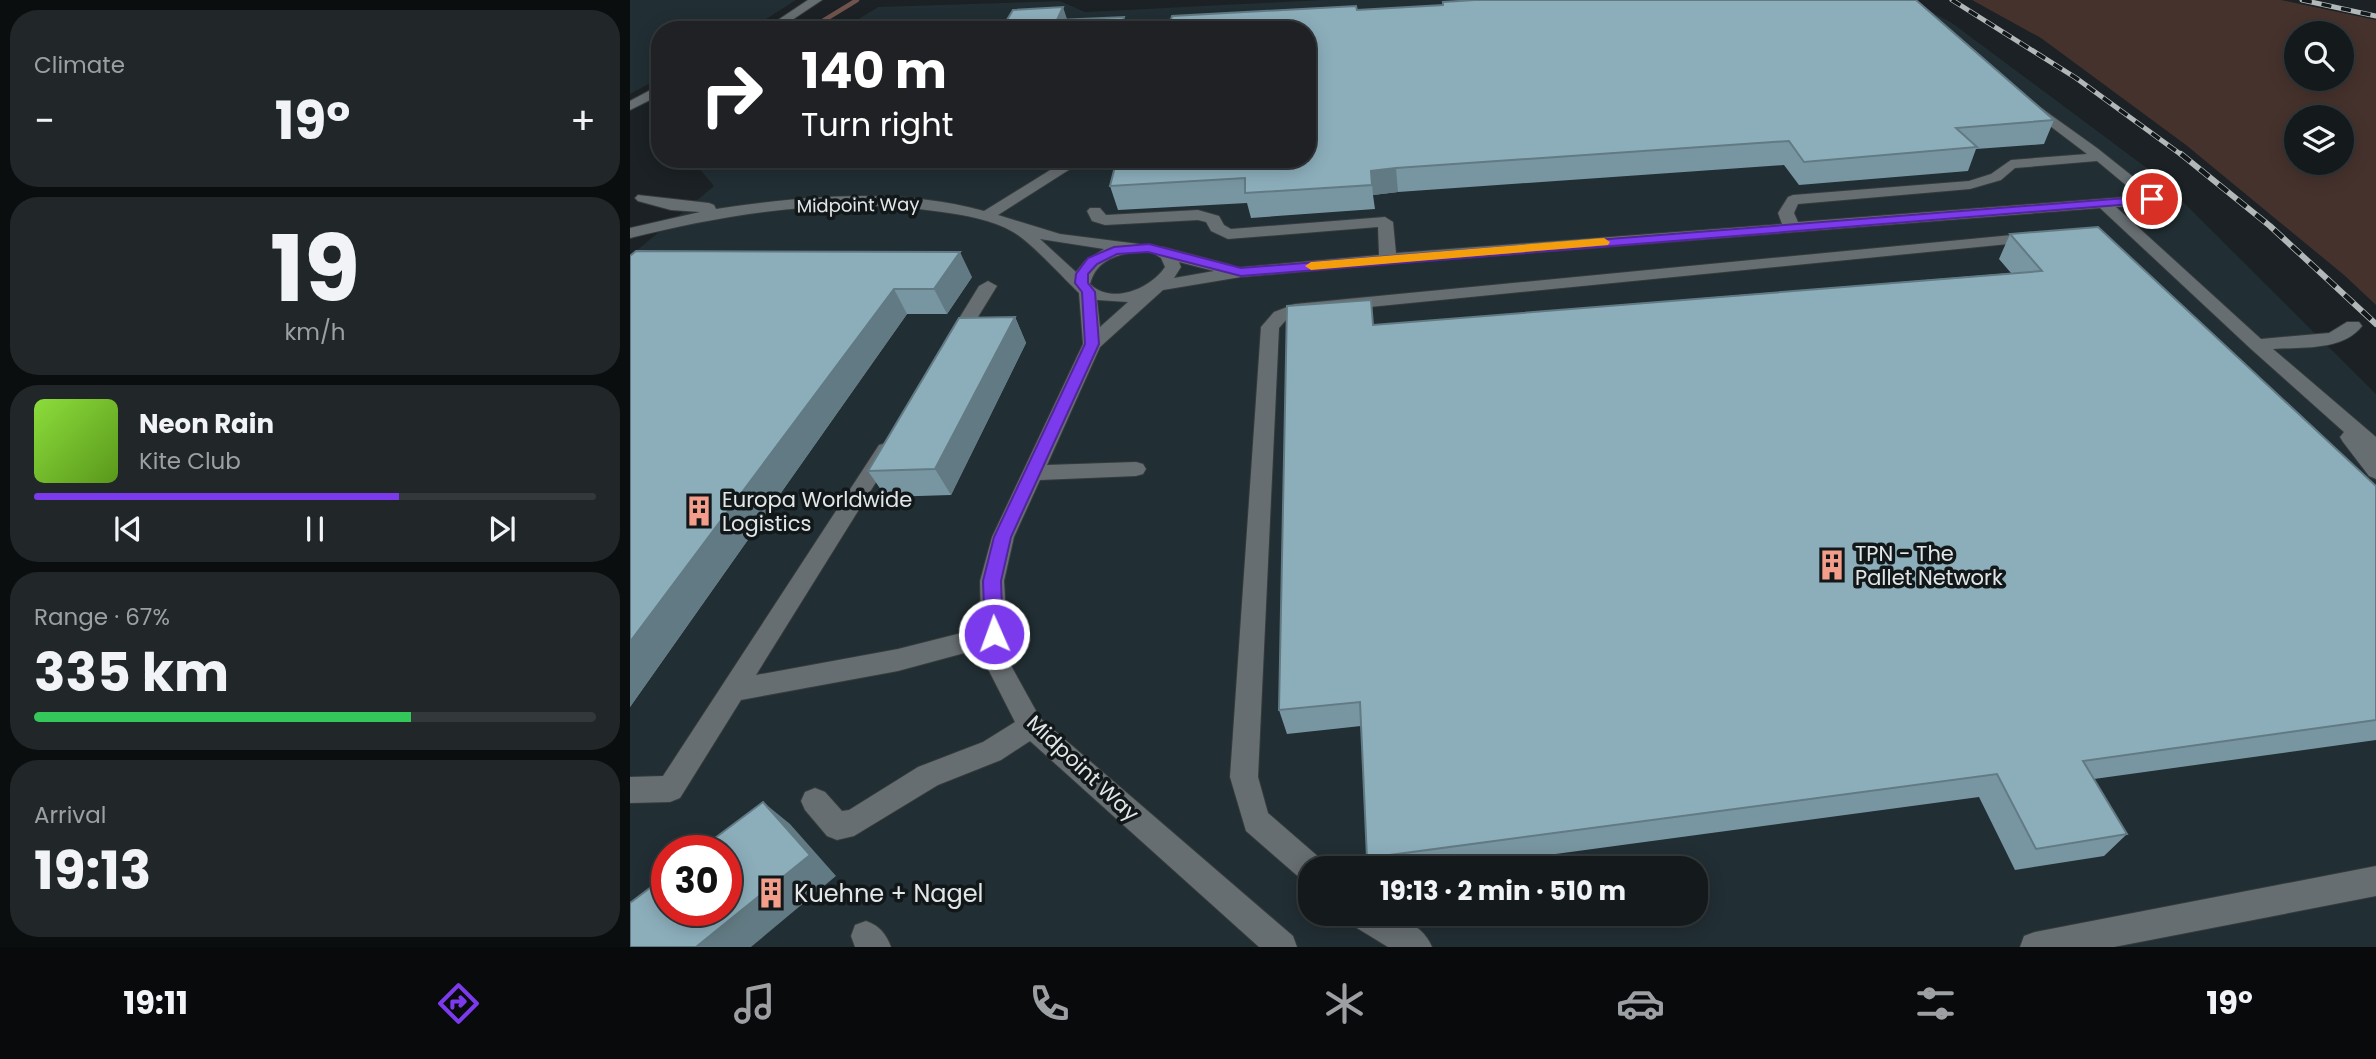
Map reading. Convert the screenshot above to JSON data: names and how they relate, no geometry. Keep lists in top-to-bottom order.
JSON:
{
  "streets": {
    "street": ["Midpoint Way"]
  },
  "places": {
    "building": ["Europa Worldwide Logistics", "TPN - The Pallet Network", "Kuehne + Nagel"]
  },
  "page": {
    "tile": [
      "Climate",
      ["19", "km/h"],
      ["Range · 67%", "335 km"],
      ["Arrival", "19:13"]
    ],
    "turn": ["140 m", "Turn right"],
    "heat": ["−", "19°", "+"],
    "song": ["Neon Rain", "Kite Club"],
    "limit": "30",
    "trip": "19:13 · 2 min · 510 m",
    "tabs": ["19:11", "19°"]
  }
}
